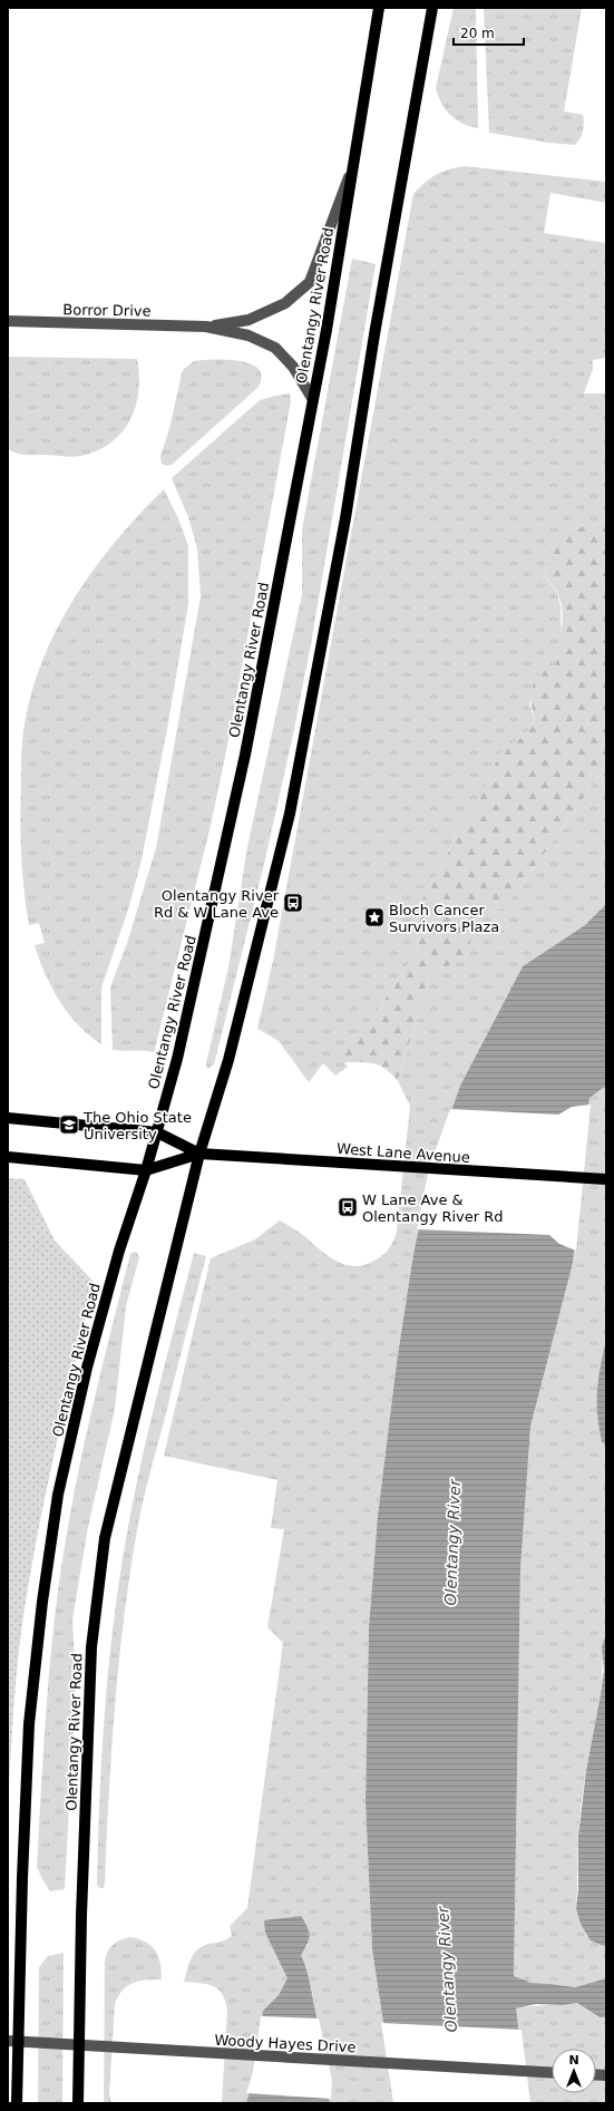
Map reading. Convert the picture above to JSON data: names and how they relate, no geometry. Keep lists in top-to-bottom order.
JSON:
{
  "streets": {
    "main road": ["Olentangy River Road", "West Lane Avenue"],
    "street": ["Borror Drive", "Woody Hayes Drive"]
  },
  "crossings": [
    ["Olentangy River Road", "West Lane Avenue"]
  ],
  "water": ["Olentangy River"],
  "places": {
    "bus stop": ["Olentangy River Rd & W Lane Ave", "W Lane Ave & Olentangy River Rd"],
    "place": ["Bloch Cancer Survivors Plaza"],
    "school or university": ["The Ohio State University"]
  },
  "scale_bar": "20 m",
  "north": "top"
}
